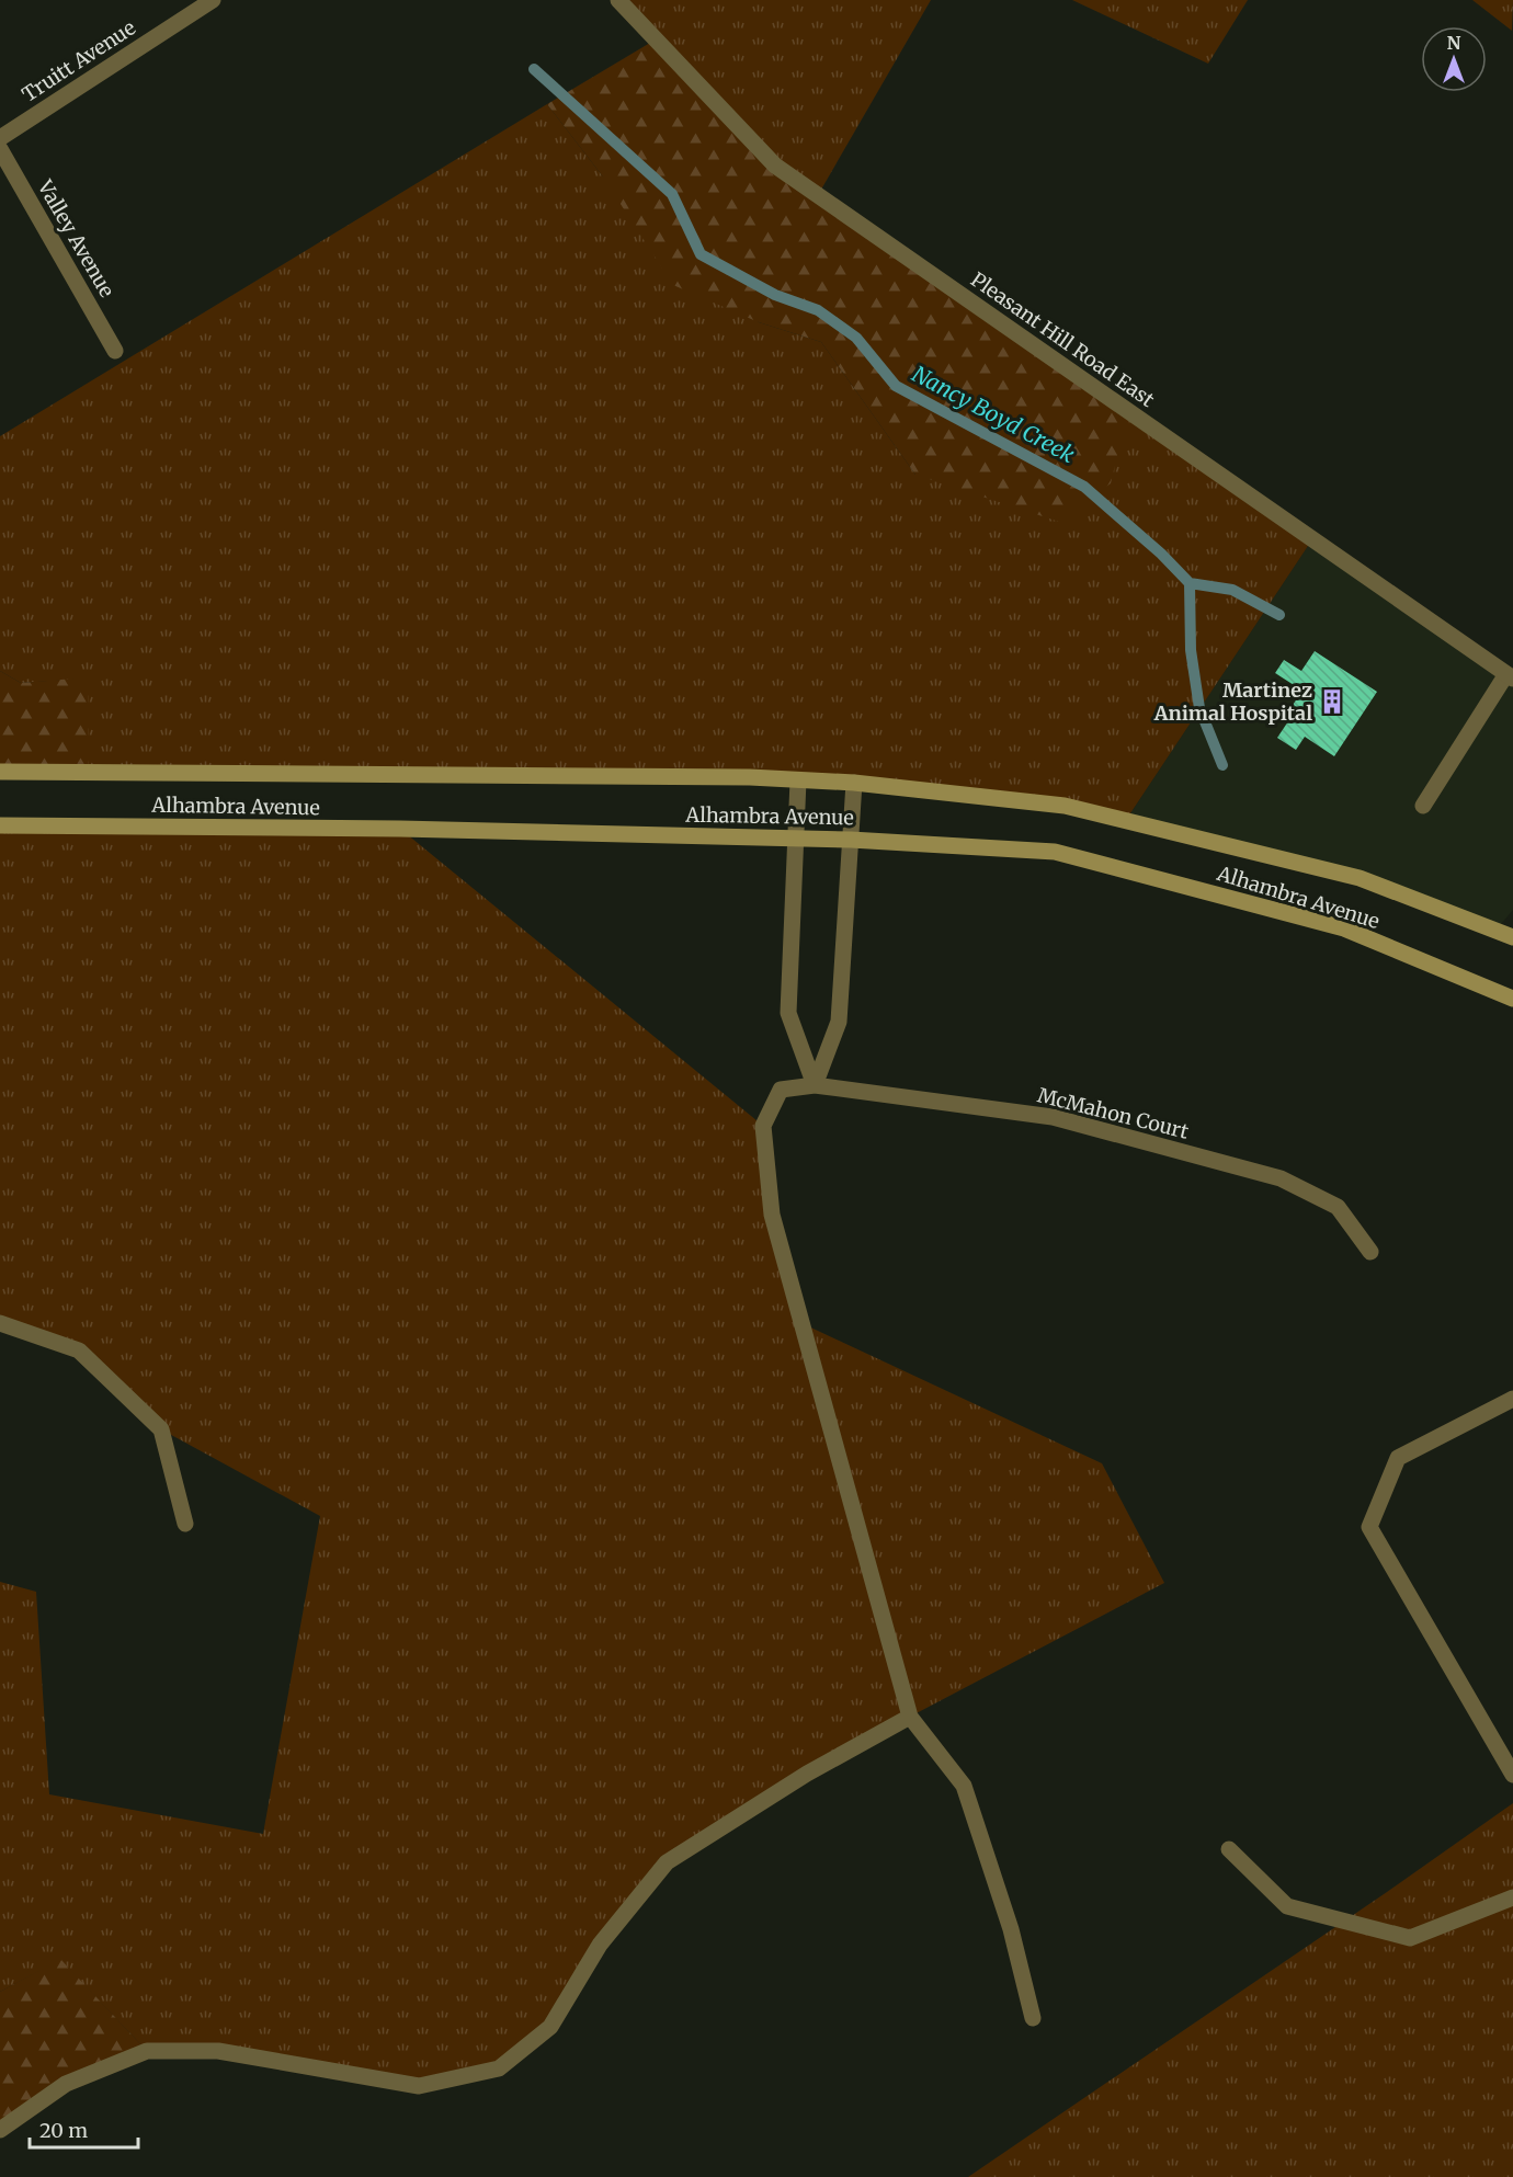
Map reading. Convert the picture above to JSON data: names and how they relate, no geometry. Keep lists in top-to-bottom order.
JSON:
{
  "streets": {
    "main road": ["Alhambra Avenue"],
    "street": [
      "Truitt Avenue",
      "Valley Avenue",
      "Pleasant Hill Road East",
      "McMahon Court"
    ]
  },
  "water": ["Nancy Boyd Creek"],
  "places": {
    "building": ["Martinez Animal Hospital"]
  },
  "scale_bar": "20 m",
  "north": "top"
}
